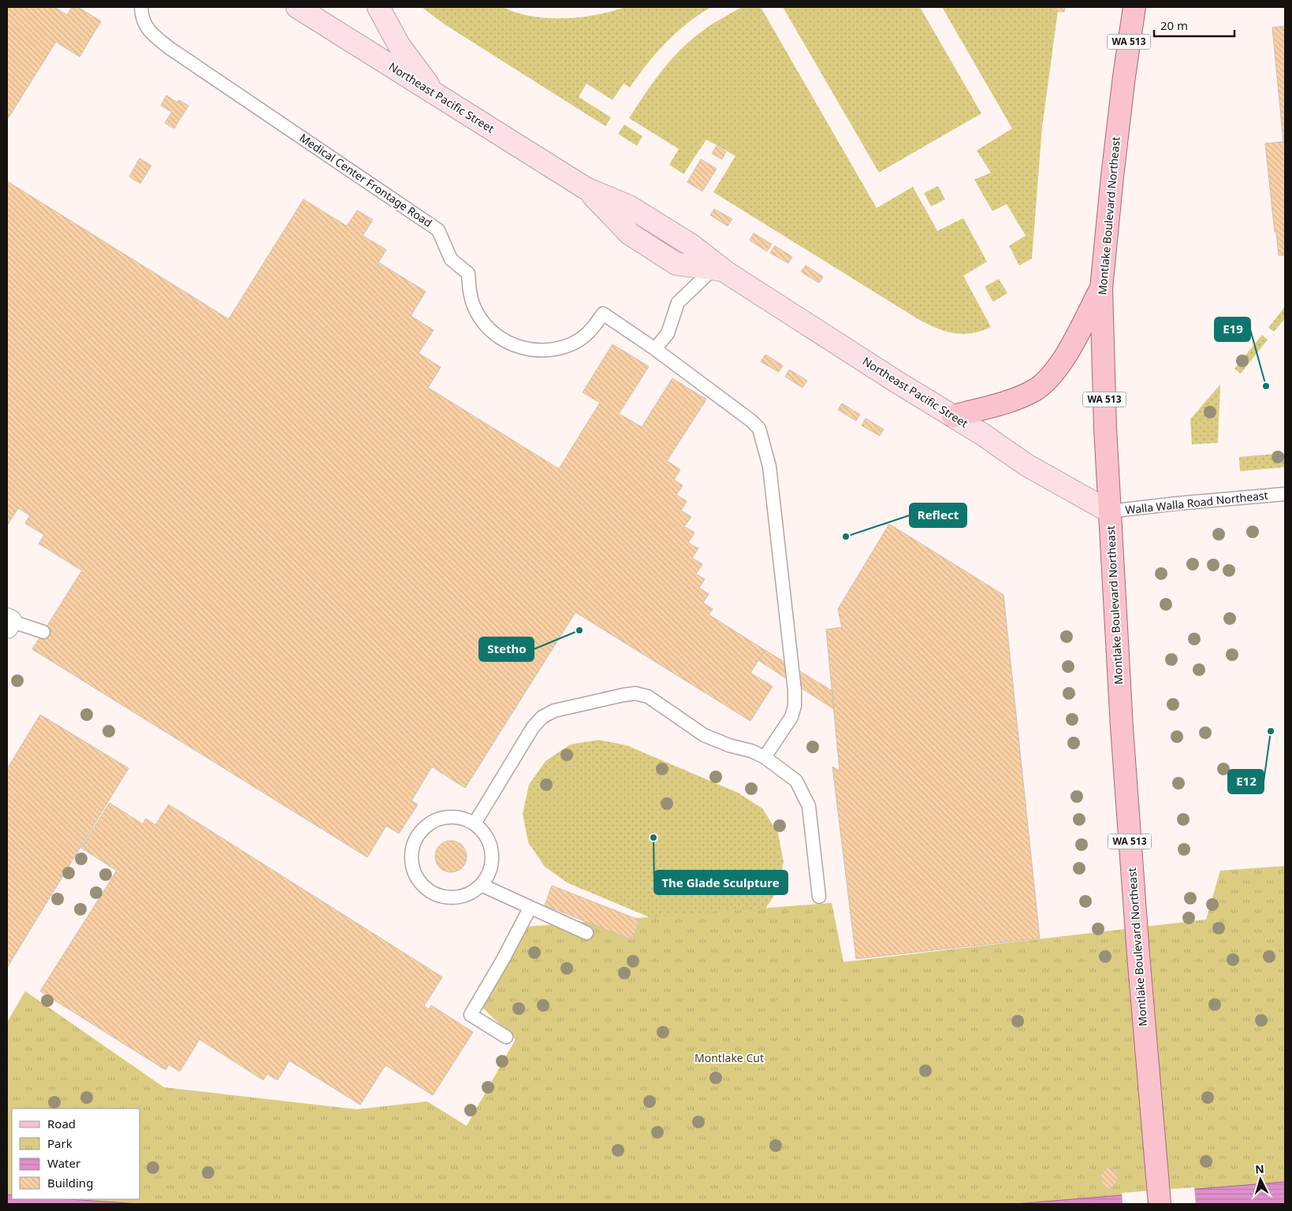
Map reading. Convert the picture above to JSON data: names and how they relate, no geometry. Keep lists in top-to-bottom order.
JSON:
{
  "streets": {
    "main road": ["WA 513", "Northeast Pacific Street", "Montlake Boulevard Northeast"],
    "lane": ["Medical Center Frontage Road", "Walla Walla Road Northeast"]
  },
  "crossings": [
    ["Northeast Pacific Street", "Montlake Boulevard Northeast"],
    ["Northeast Pacific Street", "Walla Walla Road Northeast"],
    ["Montlake Boulevard Northeast", "Walla Walla Road Northeast"]
  ],
  "parks": ["Montlake Cut"],
  "places": [
    "E19",
    "Reflect",
    "Stetho",
    "E12",
    "The Glade Sculpture"
  ],
  "legend": [
    "Road",
    "Park",
    "Water",
    "Building"
  ],
  "scale_bar": "20 m",
  "north": "top"
}
